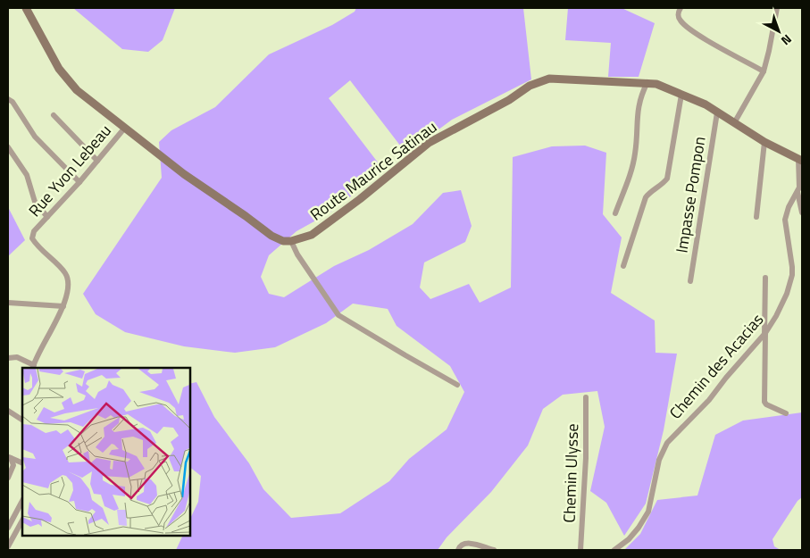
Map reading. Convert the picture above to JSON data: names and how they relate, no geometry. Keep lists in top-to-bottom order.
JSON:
{
  "streets": {
    "main road": ["Route Maurice Satinau"],
    "street": [
      "Rue Yvon Lebeau",
      "Impasse Pompon",
      "Chemin des Acacias",
      "Chemin Ulysse"
    ]
  },
  "crossings": [
    ["Route Maurice Satinau", "Impasse Pompon"]
  ],
  "north": "bottom right"
}
